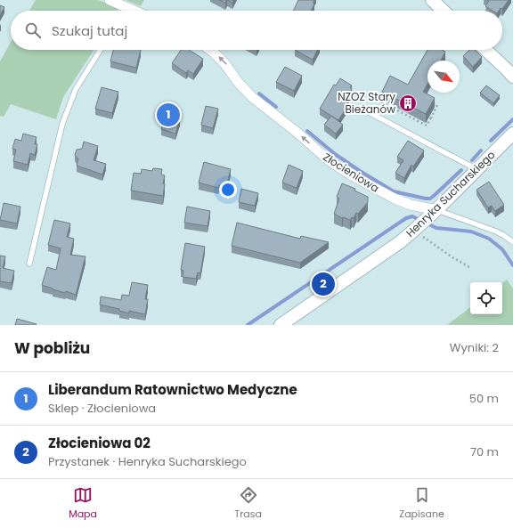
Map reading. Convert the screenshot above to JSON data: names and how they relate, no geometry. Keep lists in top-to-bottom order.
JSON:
{
  "streets": {
    "street": ["Złocieniowa", "Henryka Sucharskiego"]
  },
  "crossings": [
    ["Złocieniowa", "Henryka Sucharskiego"]
  ],
  "one_way": ["Złocieniowa"],
  "places": {
    "building": ["NZOZ Stary Bieżanów"]
  },
  "north": "bottom right",
  "page": {
    "search": "Szukaj tutaj",
    "pins": ["1", "2"],
    "heading": ["W pobliżu", "Wyniki: 2"],
    "list": [
      {
        "mark": "1",
        "name": "Liberandum Ratownictwo Medyczne",
        "note": "Sklep · Złocieniowa",
        "value": "50 m"
      },
      {
        "mark": "2",
        "name": "Złocieniowa 02",
        "note": "Przystanek · Henryka Sucharskiego",
        "value": "70 m"
      }
    ],
    "nav": ["Mapa", "Trasa", "Zapisane"]
  }
}
